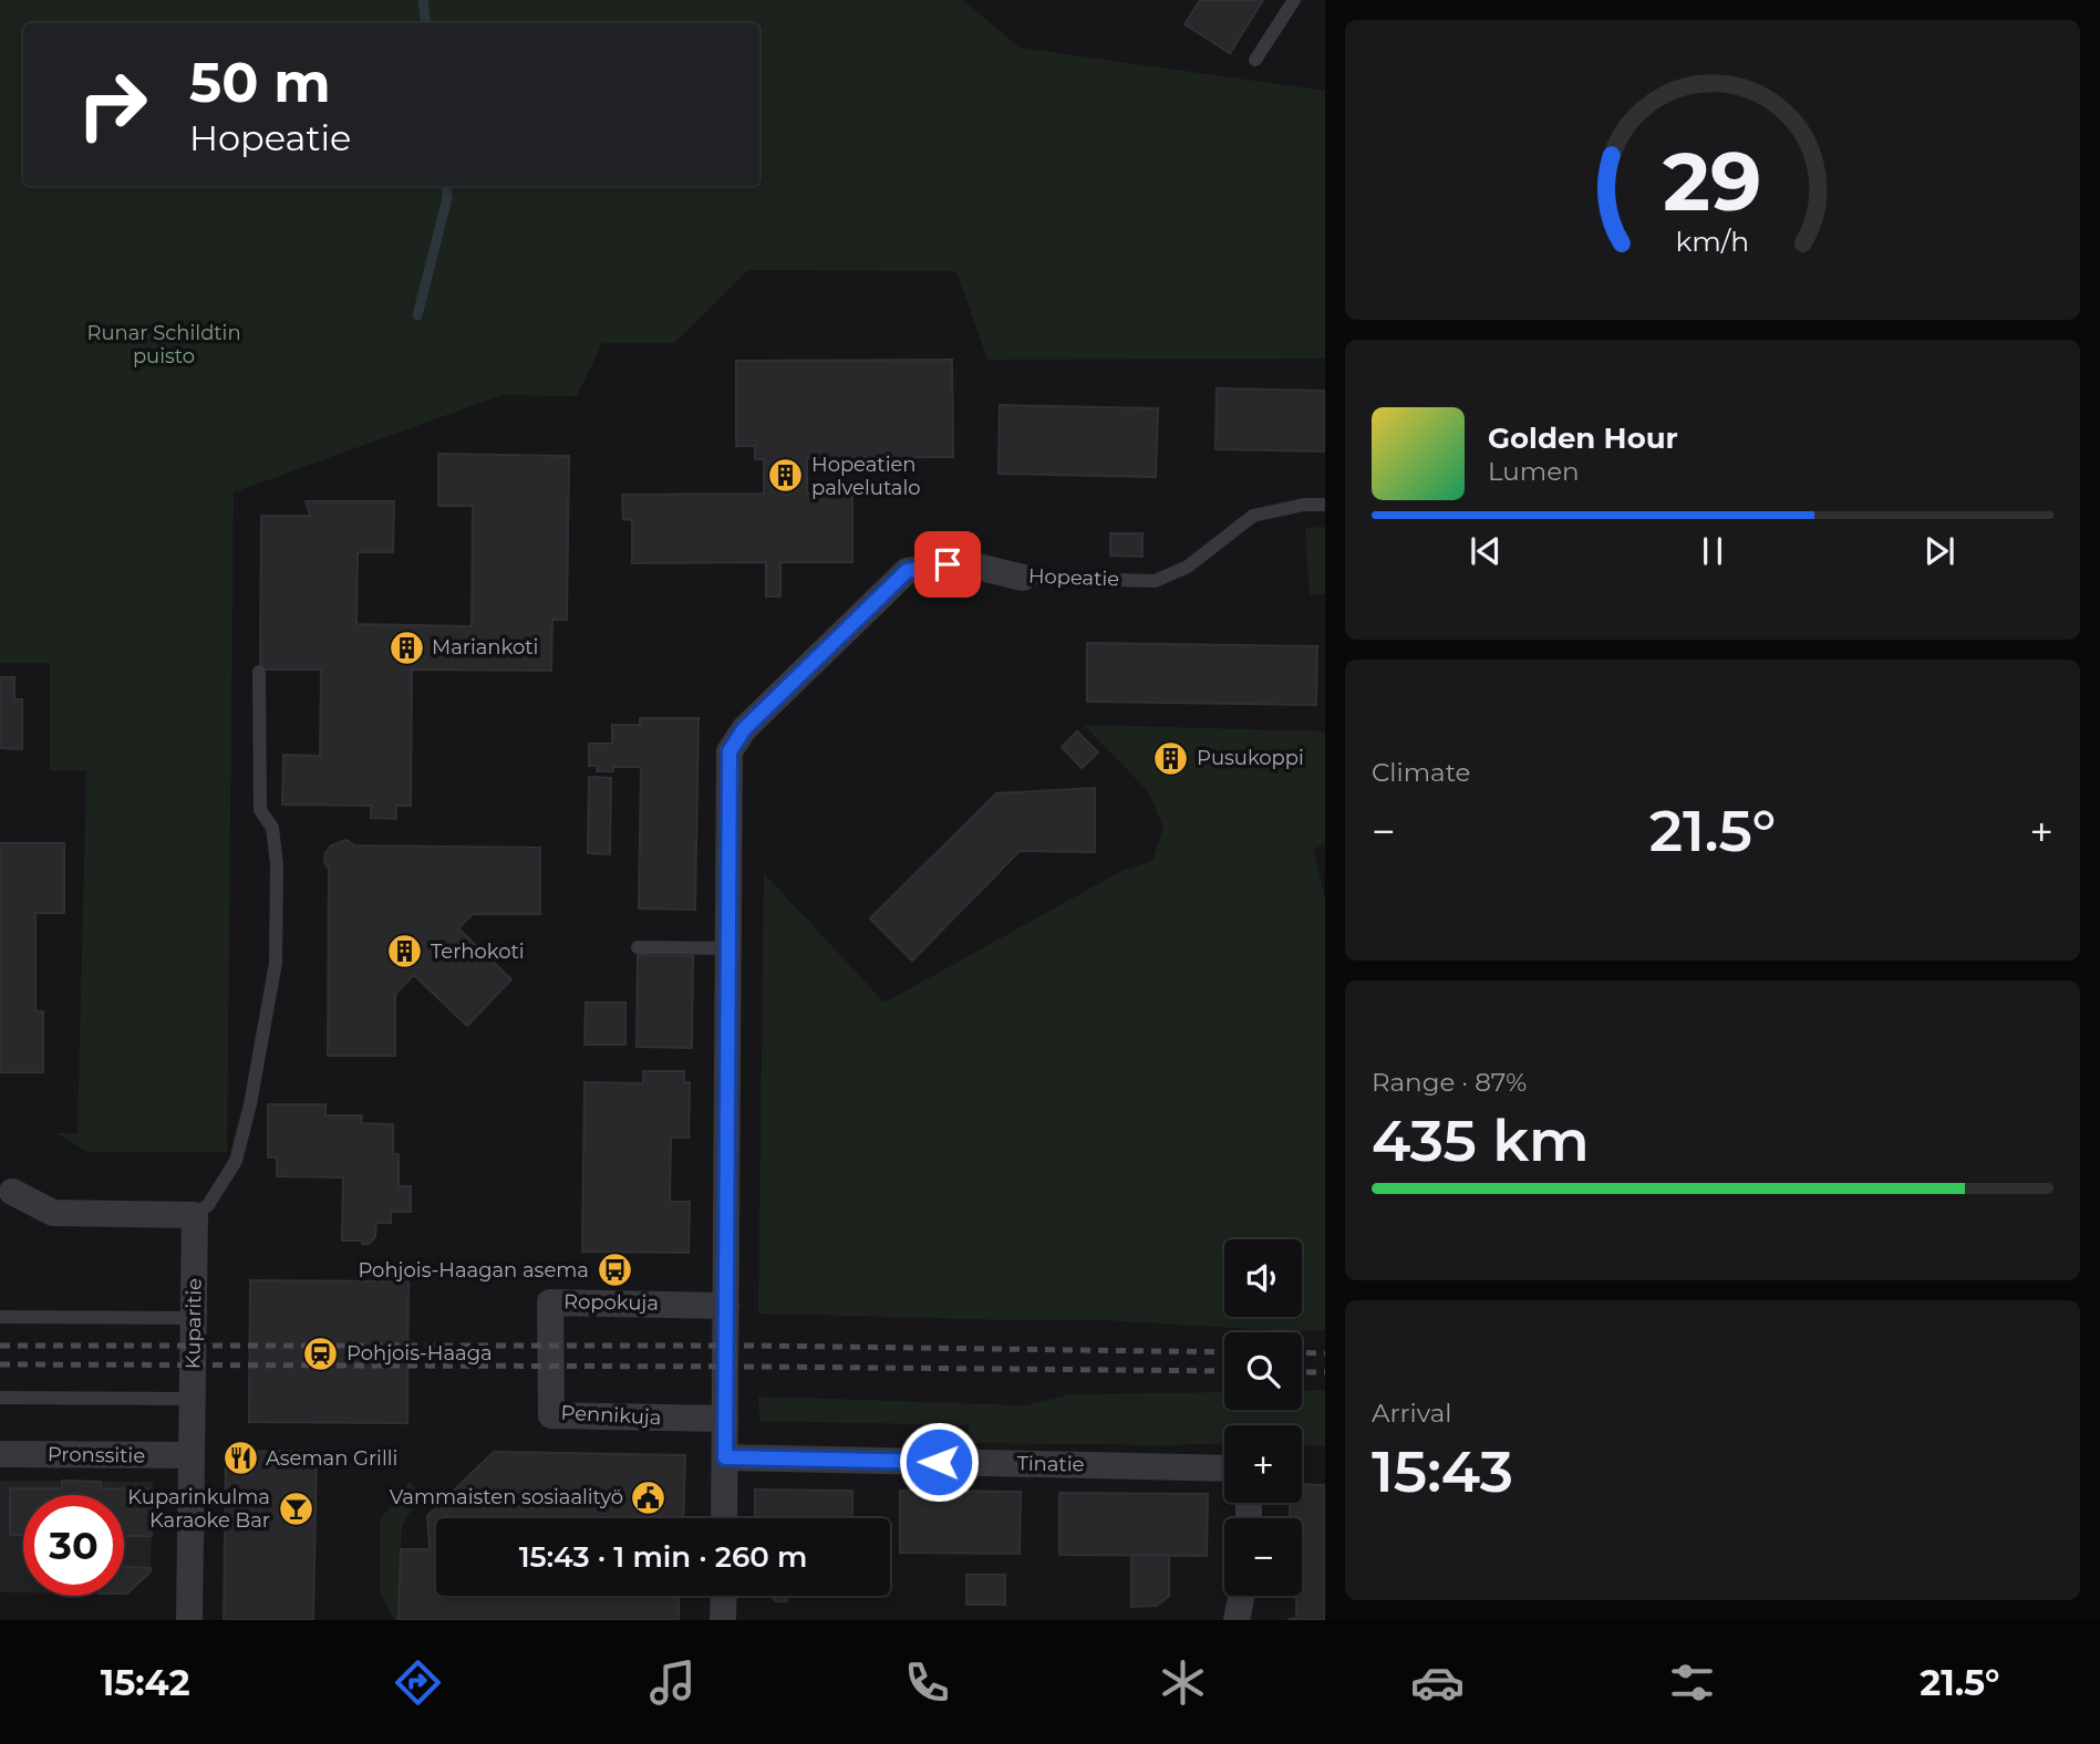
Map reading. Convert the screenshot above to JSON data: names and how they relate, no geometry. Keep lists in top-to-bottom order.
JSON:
{
  "streets": {
    "street": [
      "Hopeatie",
      "Ropokuja",
      "Kuparitie",
      "Pennikuja",
      "Pronssitie",
      "Tinatie"
    ]
  },
  "crossings": [
    ["Hopeatie", "Ropokuja"],
    ["Hopeatie", "Pennikuja"],
    ["Hopeatie", "Tinatie"],
    ["Ropokuja", "Pennikuja"],
    ["Kuparitie", "Pronssitie"]
  ],
  "parks": ["Runar Schildtin puisto"],
  "places": {
    "building": [
      "Hopeatien palvelutalo",
      "Mariankoti",
      "Pusukoppi",
      "Terhokoti"
    ],
    "bus stop": ["Pohjois-Haagan asema"],
    "station": ["Pohjois-Haaga"],
    "restaurant": ["Aseman Grilli"],
    "public building": ["Vammaisten sosiaalityö"],
    "bar": ["Kuparinkulma Karaoke Bar"]
  },
  "page": {
    "turn": ["50 m", "Hopeatie"],
    "song": ["Golden Hour", "Lumen"],
    "tile": [
      "Climate",
      ["Range · 87%", "435 km"],
      ["Arrival", "15:43"]
    ],
    "heat": ["−", "21.5°", "+"],
    "map_buttons": ["+", "−"],
    "limit": "30",
    "trip": "15:43 · 1 min · 260 m",
    "tabs": ["15:42", "21.5°"],
    "gauge": ["29", "km/h"]
  }
}
